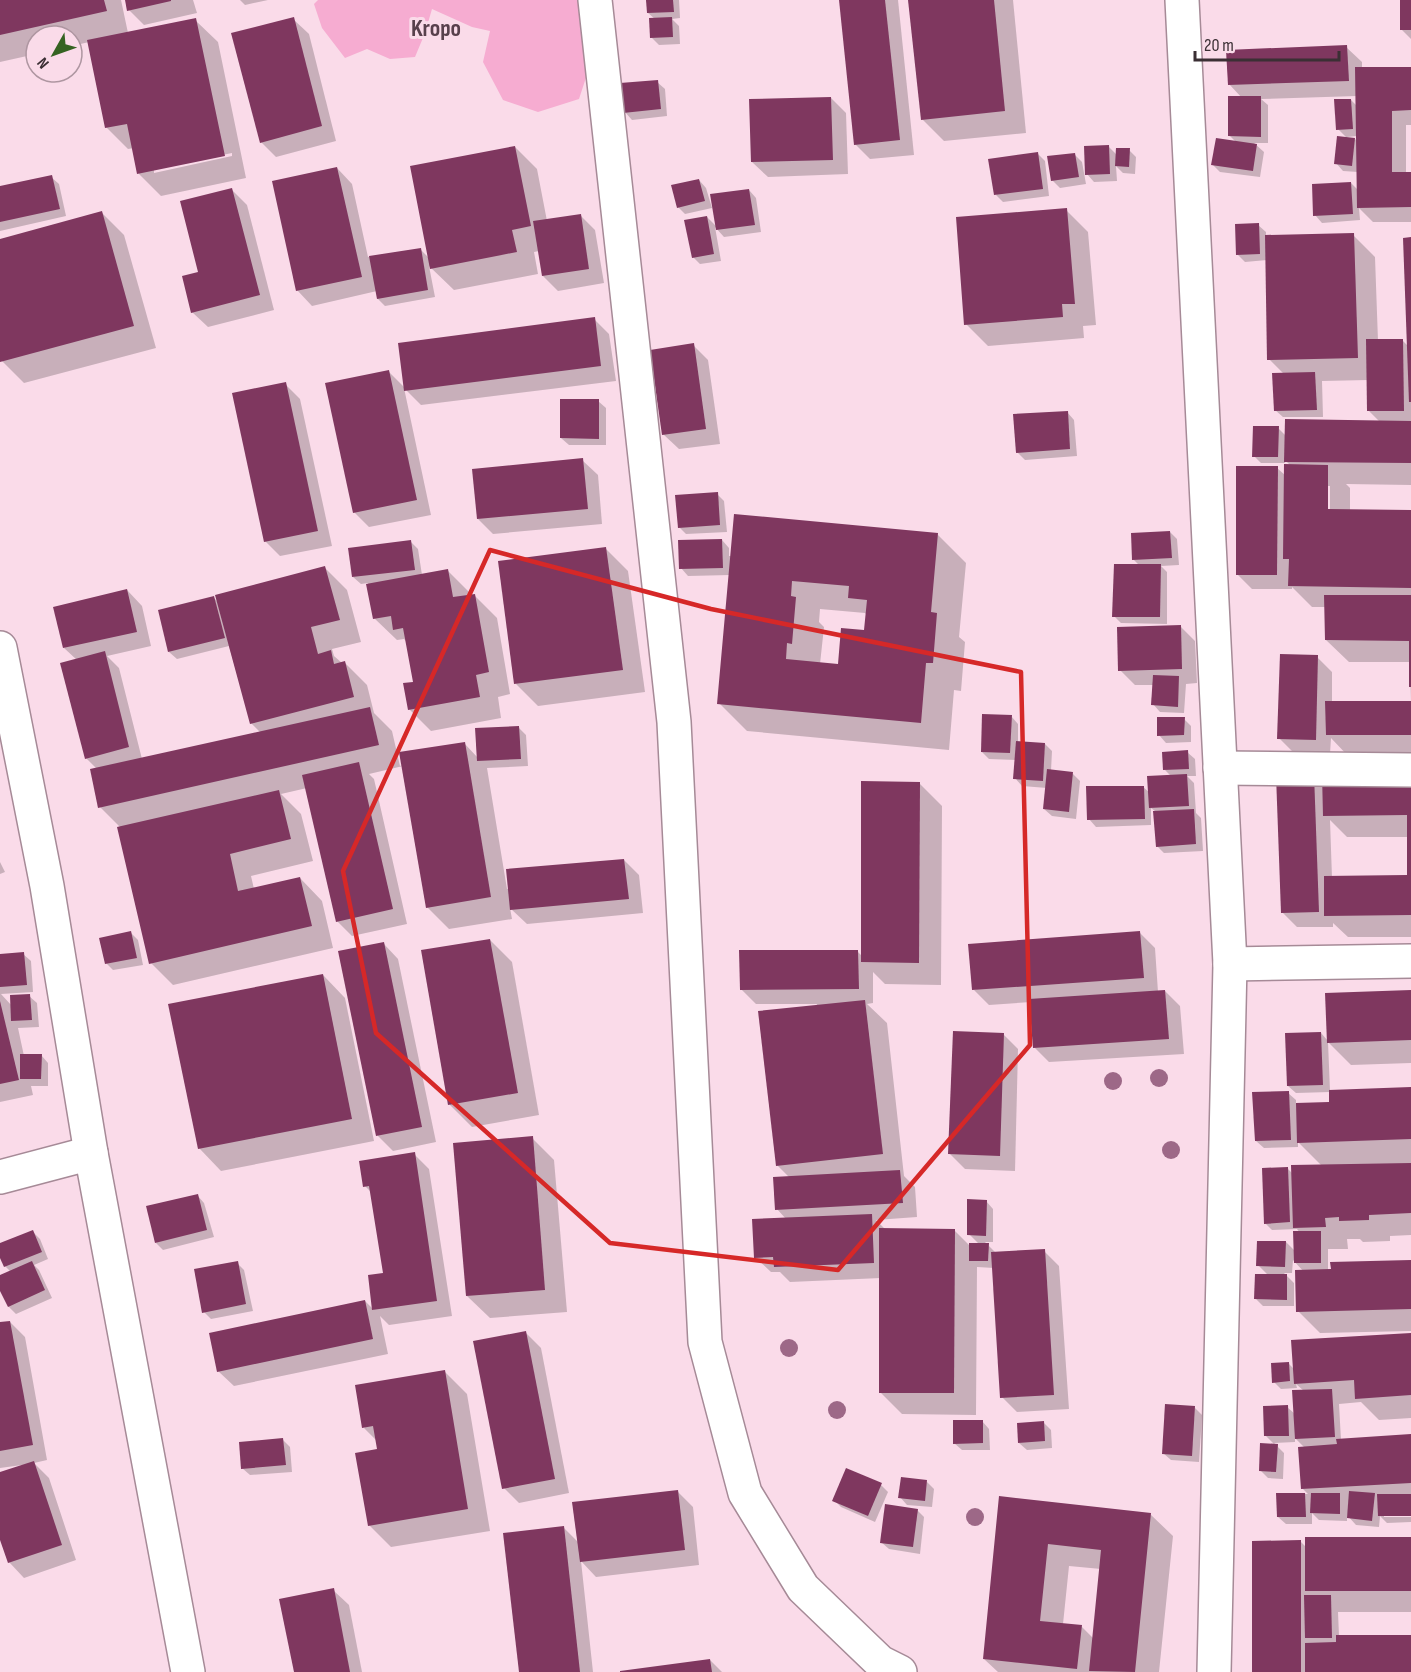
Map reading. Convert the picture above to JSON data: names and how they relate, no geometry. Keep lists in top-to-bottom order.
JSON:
{
  "districts": ["Kropo"],
  "scale_bar": "20 m",
  "north": "bottom left"
}
